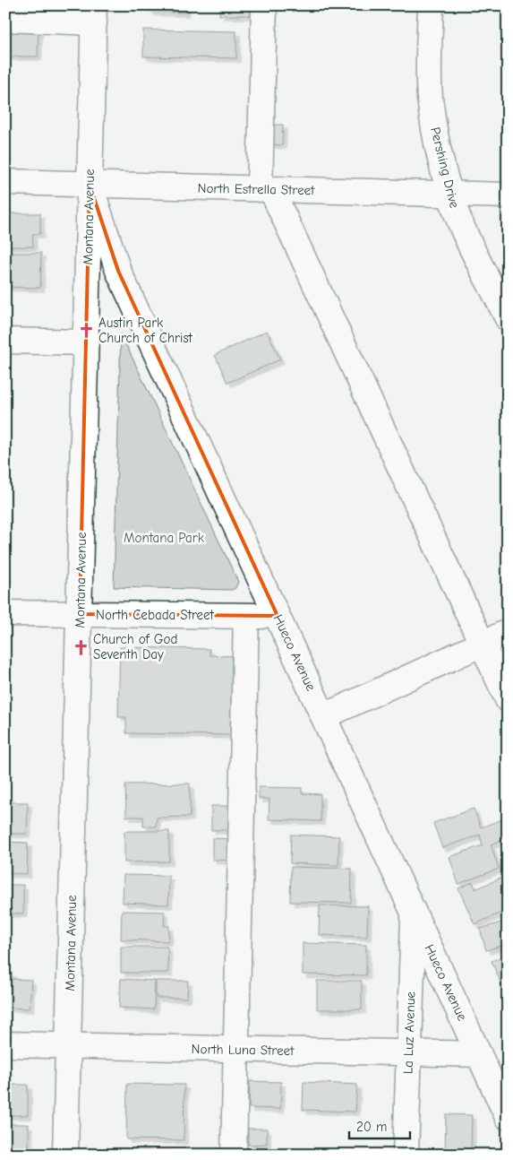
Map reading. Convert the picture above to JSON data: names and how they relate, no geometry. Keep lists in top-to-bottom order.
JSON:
{
  "streets": {
    "street": [
      "Pershing Drive",
      "North Estrella Street",
      "Montana Avenue",
      "North Cebada Street",
      "Hueco Avenue",
      "La Luz Avenue",
      "North Luna Street"
    ]
  },
  "crossings": [
    ["Pershing Drive", "North Estrella Street"],
    ["North Estrella Street", "Montana Avenue"],
    ["North Estrella Street", "Hueco Avenue"],
    ["Montana Avenue", "North Cebada Street"],
    ["Montana Avenue", "Hueco Avenue"],
    ["Montana Avenue", "North Luna Street"],
    ["North Cebada Street", "Hueco Avenue"],
    ["Hueco Avenue", "La Luz Avenue"],
    ["Hueco Avenue", "North Luna Street"],
    ["La Luz Avenue", "North Luna Street"]
  ],
  "parks": ["Montana Park"],
  "places": {
    "church": ["Austin Park Church of Christ", "Church of God Seventh Day"]
  },
  "scale_bar": "20 m"
}
